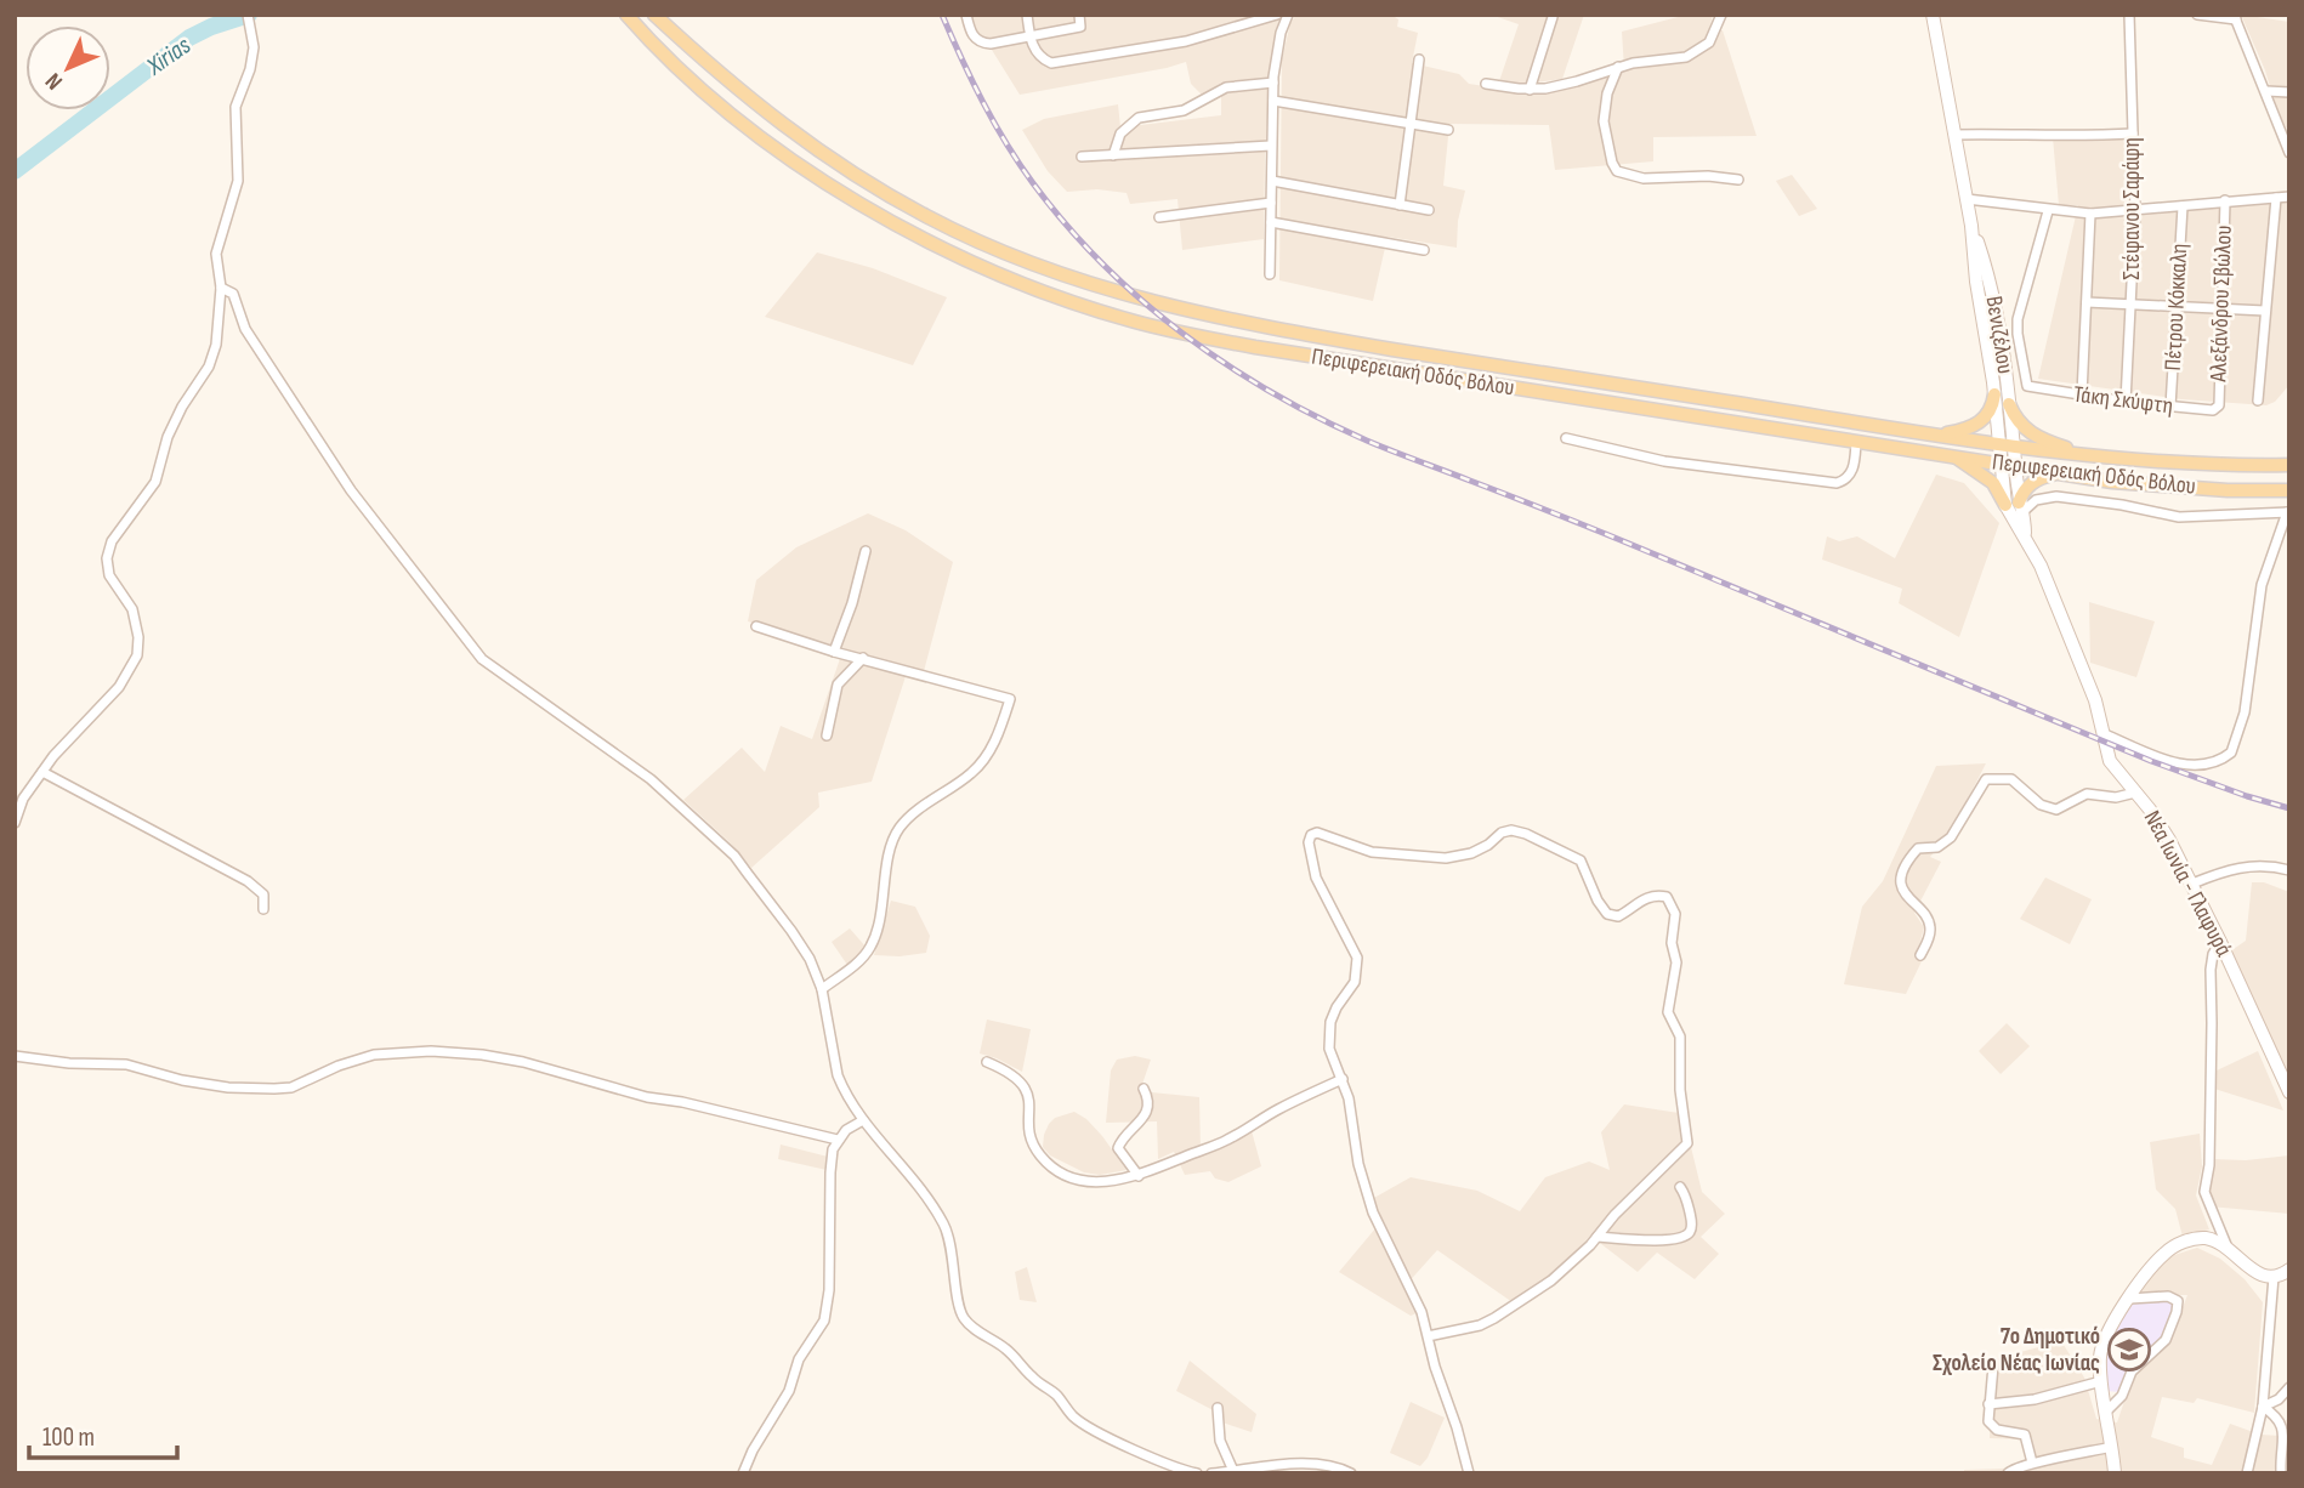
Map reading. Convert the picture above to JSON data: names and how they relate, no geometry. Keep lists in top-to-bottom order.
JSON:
{
  "streets": {
    "main road": ["Βενιζέλου", "Περιφερειακή Οδός Βόλου", "Νέα Ιωνία - Γλαφυρά"],
    "street": [
      "Στέφανου Σαράφη",
      "Αλεξάνδρου Σβώλου",
      "Πέτρου Κόκκαλη",
      "Τάκη Σκύφτη"
    ]
  },
  "crossings": [
    ["Στέφανου Σαράφη", "Τάκη Σκύφτη"],
    ["Αλεξάνδρου Σβώλου", "Τάκη Σκύφτη"],
    ["Πέτρου Κόκκαλη", "Τάκη Σκύφτη"],
    ["Βενιζέλου", "Περιφερειακή Οδός Βόλου"],
    ["Βενιζέλου", "Νέα Ιωνία - Γλαφυρά"],
    ["Περιφερειακή Οδός Βόλου", "Νέα Ιωνία - Γλαφυρά"]
  ],
  "water": ["Xirias"],
  "places": {
    "school or university": ["7ο Δημοτικό Σχολείο Νέας Ιωνίας"]
  },
  "scale_bar": "100 m",
  "north": "bottom left"
}
